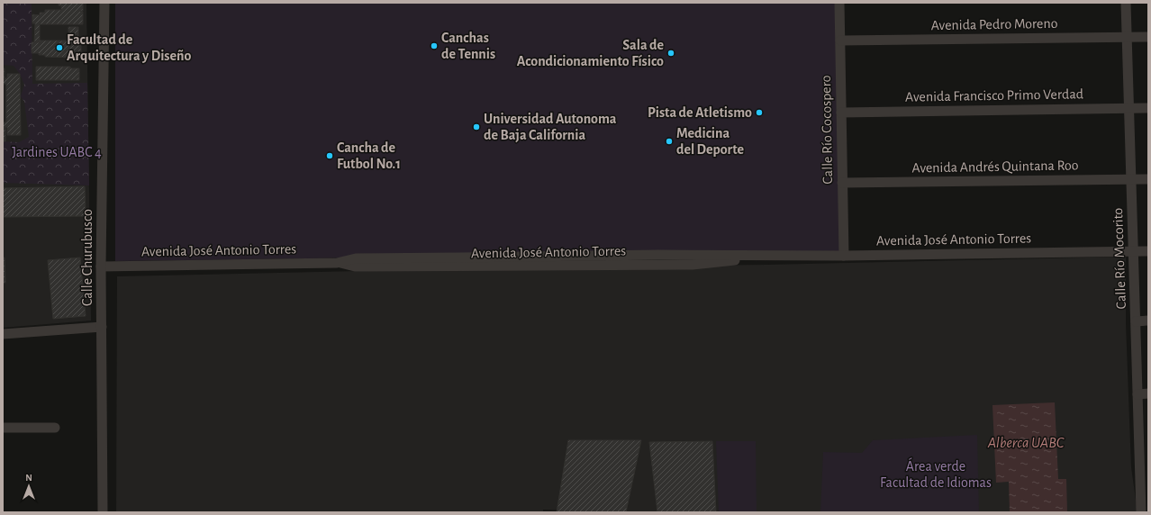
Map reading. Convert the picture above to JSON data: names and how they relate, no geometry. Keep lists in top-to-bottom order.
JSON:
{
  "streets": {
    "street": [
      "Avenida Pedro Moreno",
      "Avenida Francisco Primo Verdad",
      "Calle Río Cocospero",
      "Avenida Andrés Quintana Roo",
      "Avenida José Antonio Torres",
      "Calle Churubusco",
      "Calle Río Mocorito"
    ]
  },
  "crossings": [
    ["Avenida Pedro Moreno", "Calle Río Cocospero"],
    ["Avenida Pedro Moreno", "Calle Río Mocorito"],
    ["Avenida Francisco Primo Verdad", "Calle Río Cocospero"],
    ["Avenida Francisco Primo Verdad", "Calle Río Mocorito"],
    ["Calle Río Cocospero", "Avenida Andrés Quintana Roo"],
    ["Calle Río Cocospero", "Avenida José Antonio Torres"],
    ["Avenida Andrés Quintana Roo", "Calle Río Mocorito"],
    ["Avenida José Antonio Torres", "Calle Churubusco"],
    ["Avenida José Antonio Torres", "Calle Río Mocorito"]
  ],
  "water": ["Alberca UABC"],
  "parks": ["Jardines UABC 4", "Área verde Facultad de Idiomas"],
  "places": [
    "Canchas de Tennis",
    "Facultad de Arquitectura y Diseño",
    "Sala de Acondicionamiento Físico",
    "Pista de Atletismo",
    "Universidad Autonoma de Baja California",
    "Medicina del Deporte",
    "Cancha de Futbol No.1"
  ],
  "north": "top"
}
